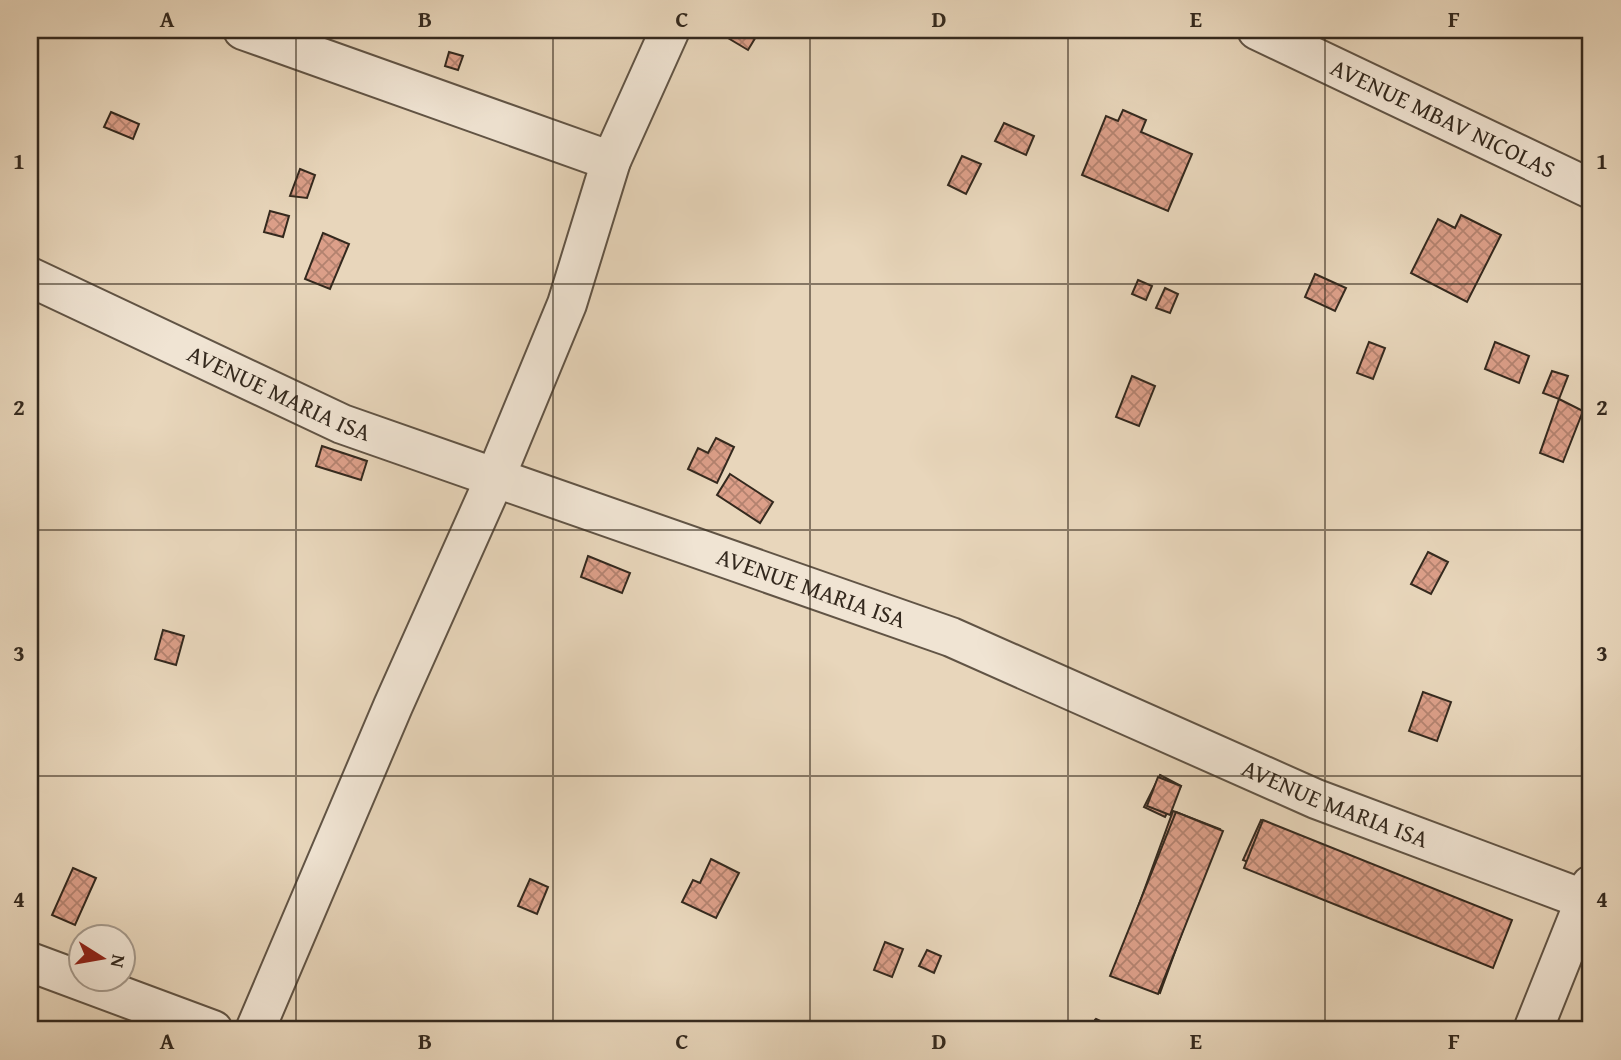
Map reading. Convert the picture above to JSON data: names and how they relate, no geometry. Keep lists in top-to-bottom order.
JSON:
{
  "streets": {
    "street": ["AVENUE MBAV NICOLAS", "AVENUE MARIA ISA"]
  },
  "north": "right",
  "grid": {
    "columns": [
      "A",
      "B",
      "C",
      "D",
      "E",
      "F"
    ],
    "rows": [
      "1",
      "2",
      "3",
      "4"
    ]
  }
}
